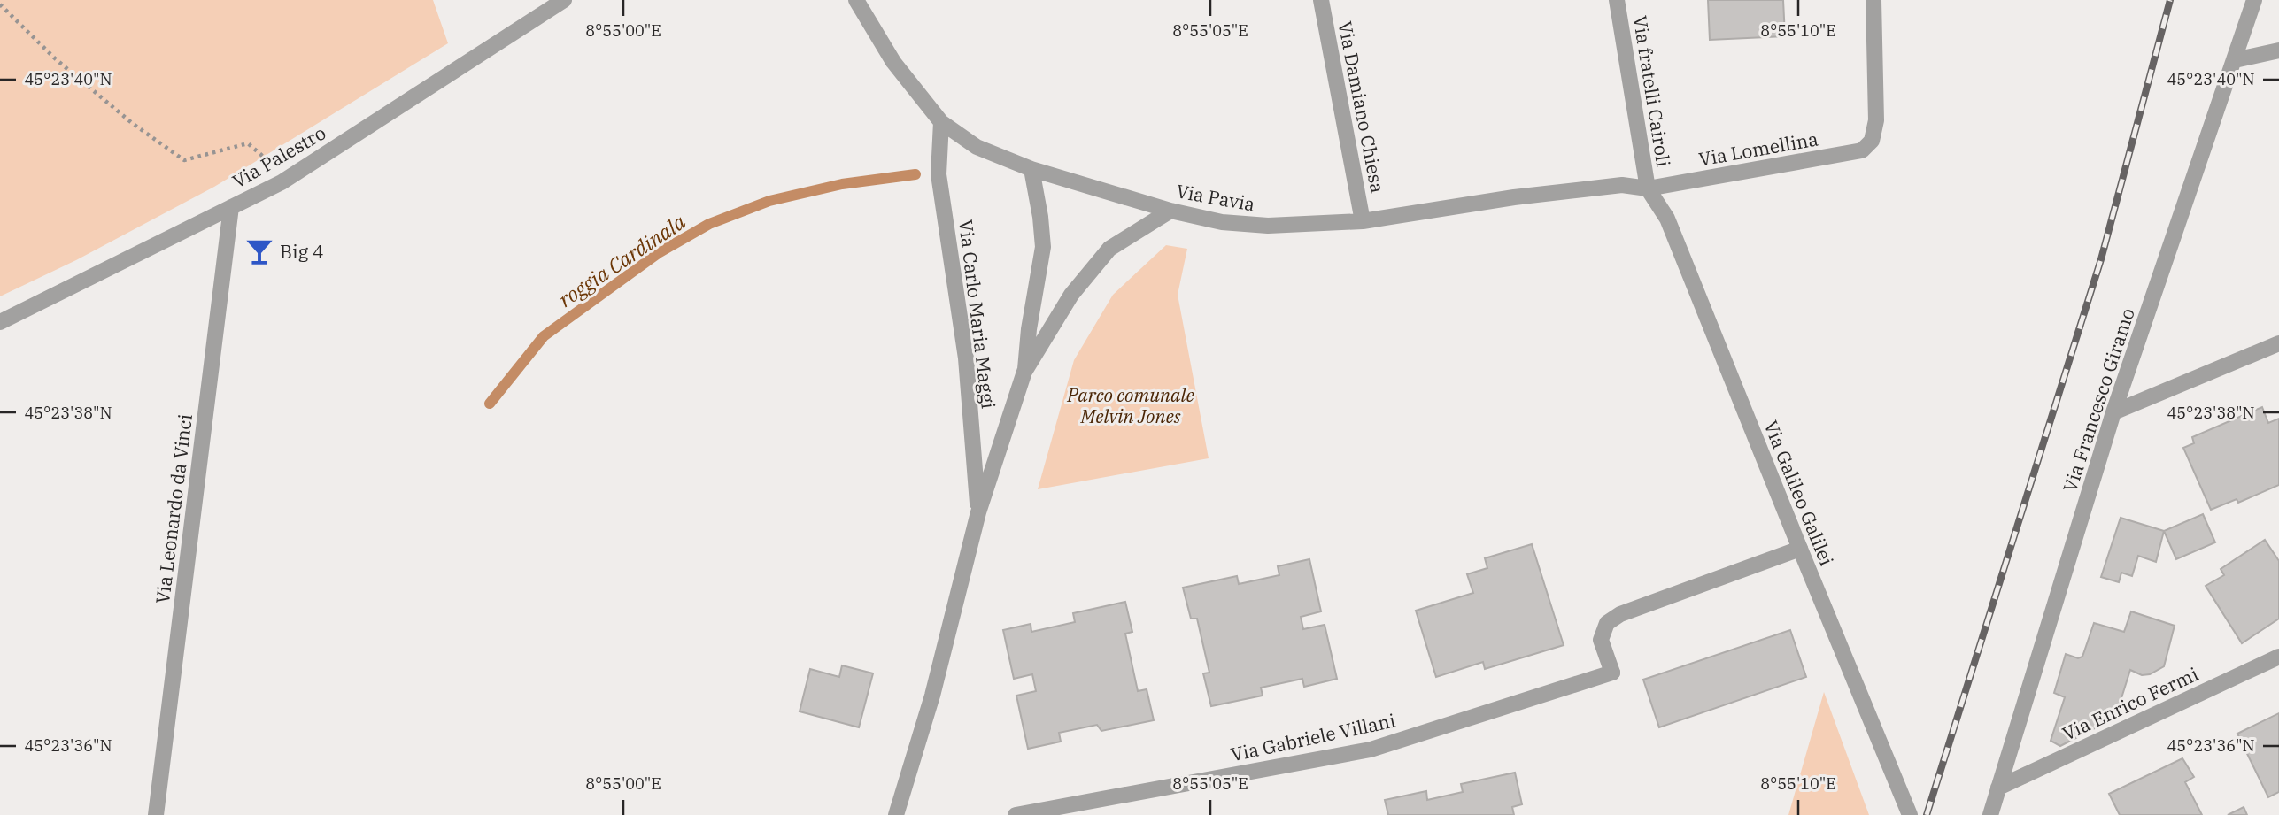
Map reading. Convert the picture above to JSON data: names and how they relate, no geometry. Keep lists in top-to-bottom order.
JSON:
{
  "streets": {
    "street": [
      "Via fratelli Cairoli",
      "Via Damiano Chiesa",
      "Via Lomellina",
      "Via Palestro",
      "Via Pavia",
      "Via Carlo Maria Maggi",
      "Via Francesco Giramo",
      "Via Galileo Galilei",
      "Via Leonardo da Vinci",
      "Via Enrico Fermi",
      "Via Gabriele Villani"
    ]
  },
  "crossings": [
    ["Via fratelli Cairoli", "Via Lomellina"],
    ["Via fratelli Cairoli", "Via Pavia"],
    ["Via fratelli Cairoli", "Via Galileo Galilei"],
    ["Via Damiano Chiesa", "Via Pavia"],
    ["Via Lomellina", "Via Pavia"],
    ["Via Lomellina", "Via Galileo Galilei"],
    ["Via Palestro", "Via Leonardo da Vinci"],
    ["Via Pavia", "Via Carlo Maria Maggi"],
    ["Via Pavia", "Via Galileo Galilei"],
    ["Via Francesco Giramo", "Via Enrico Fermi"],
    ["Via Galileo Galilei", "Via Gabriele Villani"]
  ],
  "water": ["roggia Cardinala"],
  "parks": ["Parco comunale Melvin Jones"],
  "places": {
    "bar": ["Big 4"]
  },
  "coordinates": [
    "8°55'00\"E",
    "8°55'05\"E",
    "8°55'10\"E",
    "45°23'40\"N",
    "45°23'38\"N",
    "45°23'36\"N"
  ]
}
